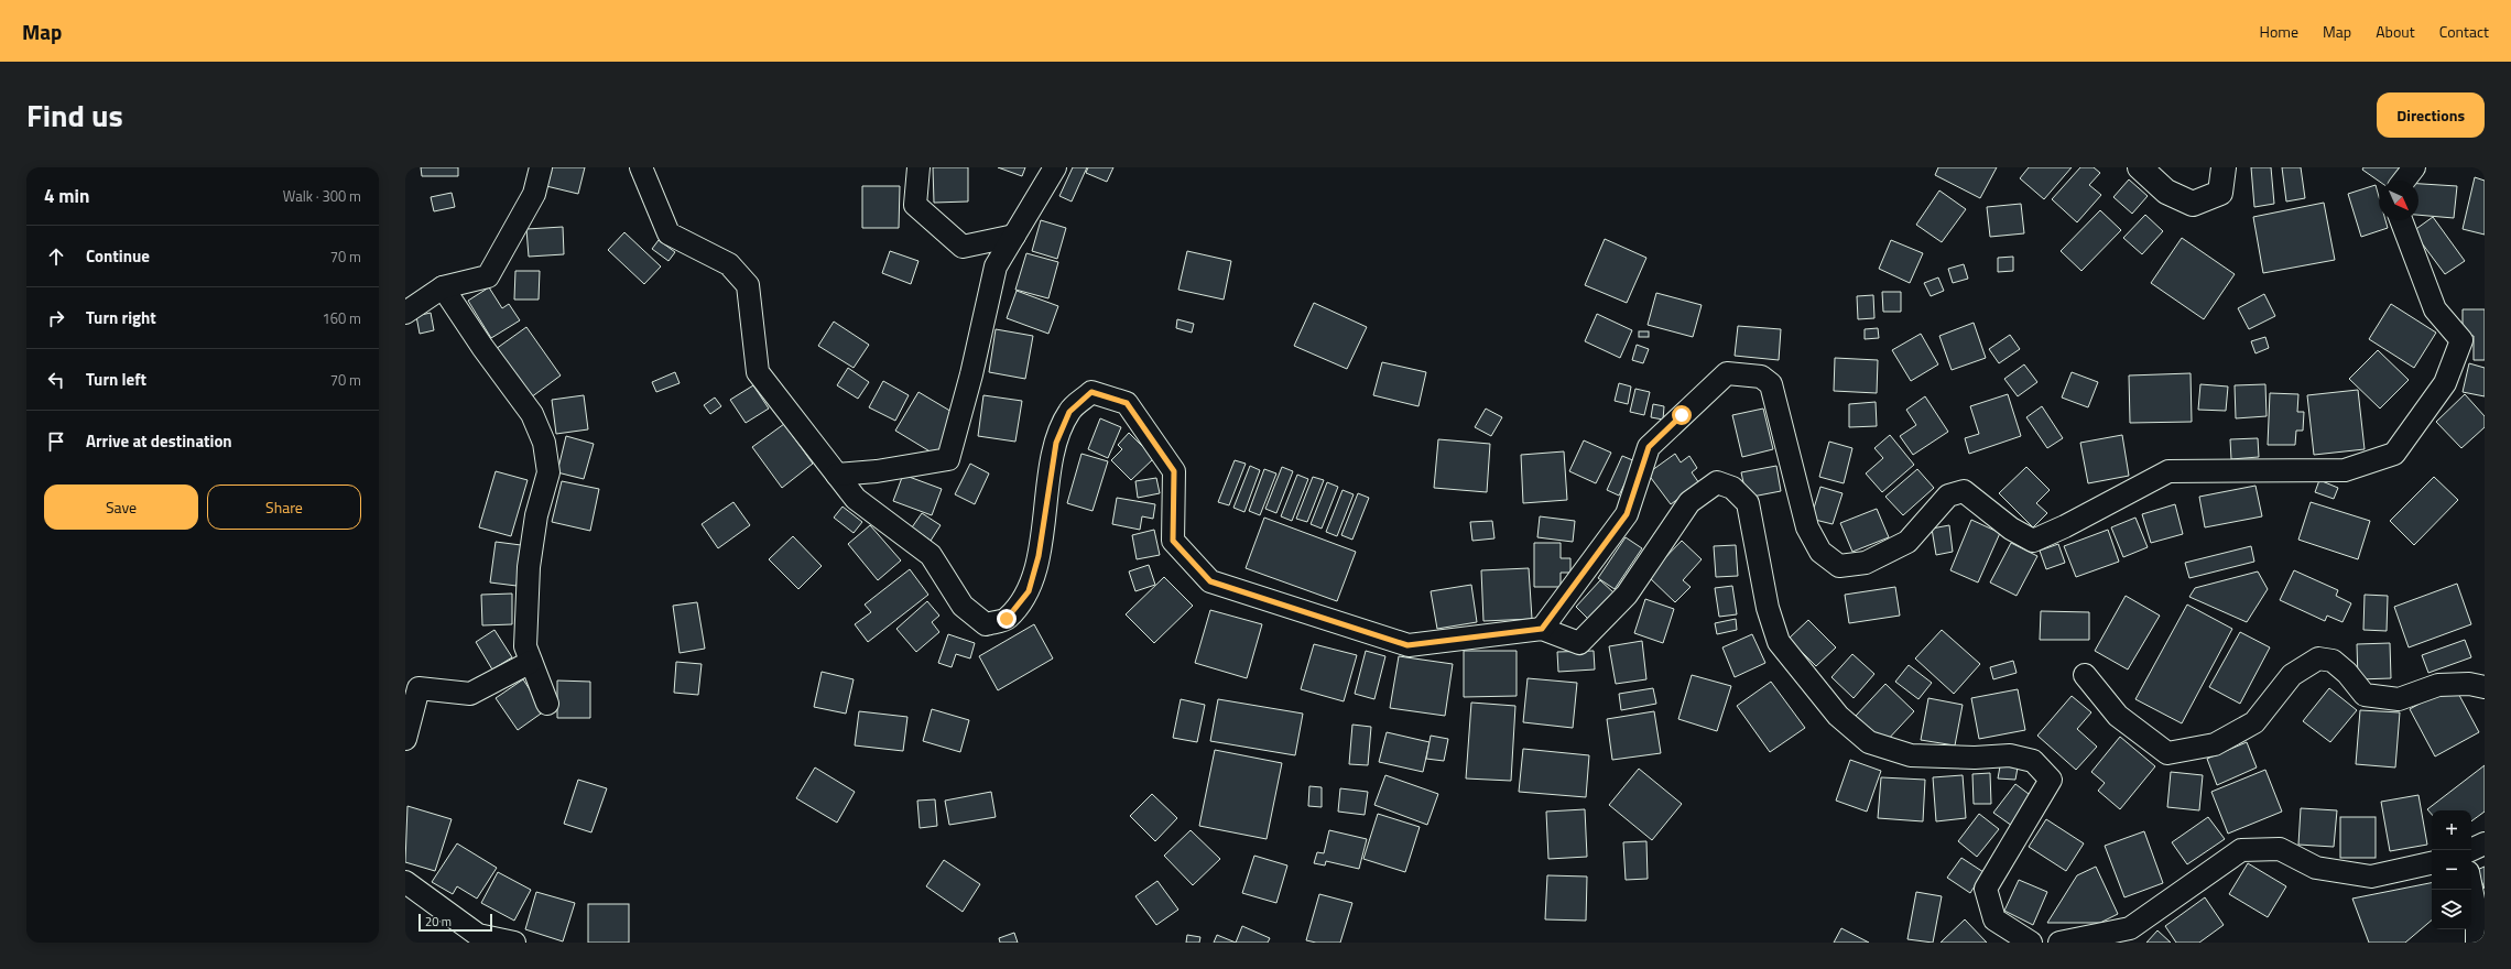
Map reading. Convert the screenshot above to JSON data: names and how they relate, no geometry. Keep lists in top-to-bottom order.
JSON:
{
  "scale_bar": "20 m",
  "north": "bottom right",
  "page": {
    "header": "Map",
    "nav": [
      "Home",
      "Map",
      "About",
      "Contact"
    ],
    "title": "Find us",
    "buttons": [
      "Directions",
      ["Save", "Share"]
    ],
    "heading": ["4 min", "Walk · 300 m"],
    "list": [
      ["Continue", "70 m"],
      ["Turn right", "160 m"],
      ["Turn left", "70 m"],
      "Arrive at destination"
    ],
    "map_buttons": ["+", "−"],
    "scale": "20 m"
  }
}
